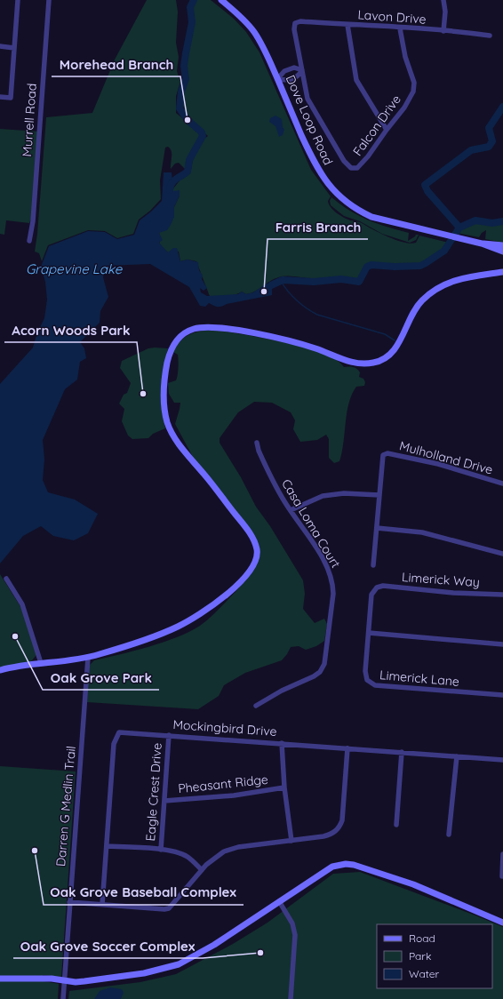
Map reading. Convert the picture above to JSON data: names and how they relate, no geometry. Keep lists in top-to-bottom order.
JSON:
{
  "streets": {
    "street": [
      "Lavon Drive",
      "Murrell Road",
      "Dove Loop Road",
      "Falcon Drive",
      "Mulholland Drive",
      "Casa Loma Court",
      "Limerick Way",
      "Limerick Lane",
      "Mockingbird Drive",
      "Pheasant Ridge",
      "Eagle Crest Drive",
      "Darren G Medlin Trail"
    ]
  },
  "crossings": [
    ["Lavon Drive", "Falcon Drive"],
    ["Limerick Way", "Limerick Lane"],
    ["Mockingbird Drive", "Eagle Crest Drive"],
    ["Pheasant Ridge", "Eagle Crest Drive"]
  ],
  "water": ["Grapevine Lake"],
  "places": [
    "Morehead Branch",
    "Farris Branch",
    "Acorn Woods Park",
    "Oak Grove Park",
    "Oak Grove Baseball Complex",
    "Oak Grove Soccer Complex"
  ],
  "legend": ["Road", "Park", "Water"]
}
